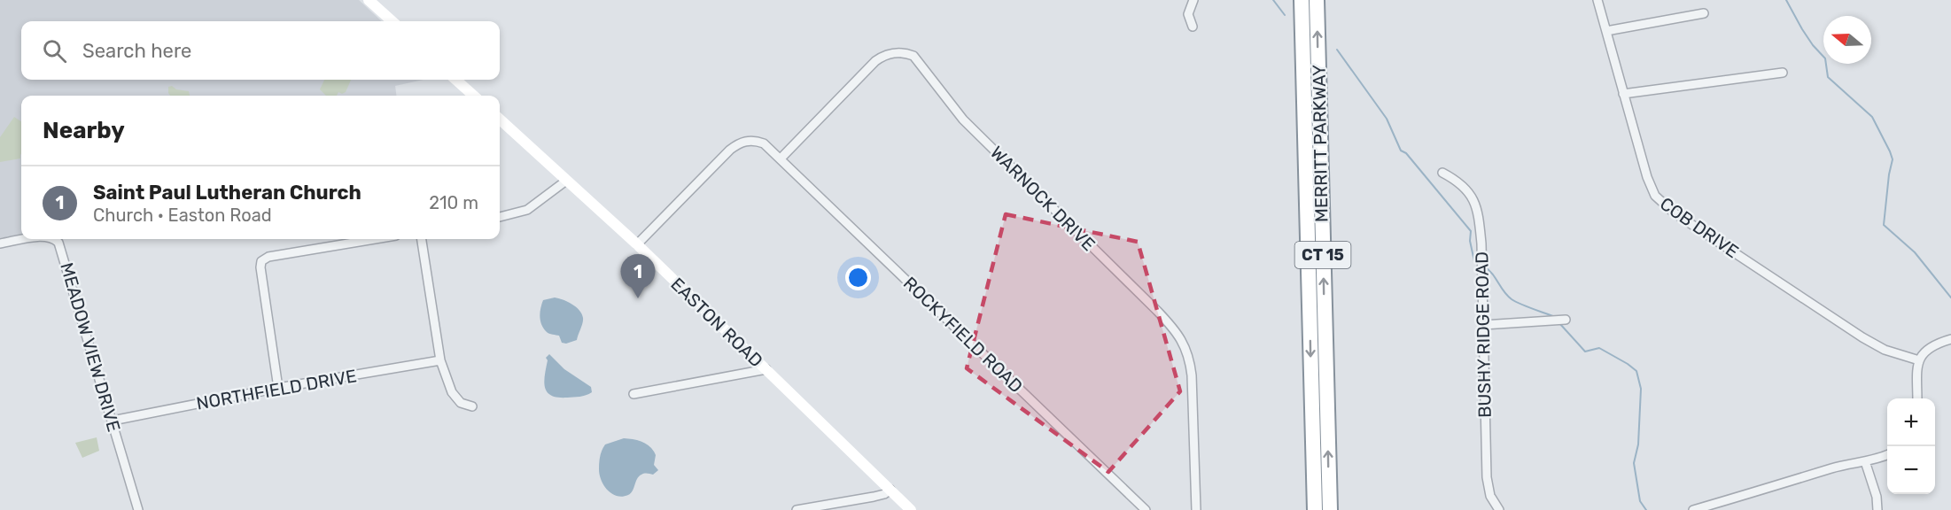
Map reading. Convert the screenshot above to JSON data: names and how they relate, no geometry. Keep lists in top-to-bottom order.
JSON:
{
  "streets": {
    "highway": ["MERRITT PARKWAY", "CT 15"],
    "main road": ["EASTON ROAD"],
    "street": [
      "WARNOCK DRIVE",
      "COB DRIVE",
      "ROCKYFIELD ROAD",
      "BUSHY RIDGE ROAD",
      "MEADOW VIEW DRIVE",
      "NORTHFIELD DRIVE"
    ]
  },
  "crossings": [
    ["WARNOCK DRIVE", "ROCKYFIELD ROAD"],
    ["EASTON ROAD", "ROCKYFIELD ROAD"],
    ["MEADOW VIEW DRIVE", "NORTHFIELD DRIVE"]
  ],
  "north": "left",
  "page": {
    "search": "Search here",
    "heading": "Nearby",
    "list": [
      {
        "mark": "1",
        "name": "Saint Paul Lutheran Church",
        "note": "Church · Easton Road",
        "value": "210 m"
      }
    ],
    "pins": "1",
    "map_buttons": ["+", "−"]
  }
}
